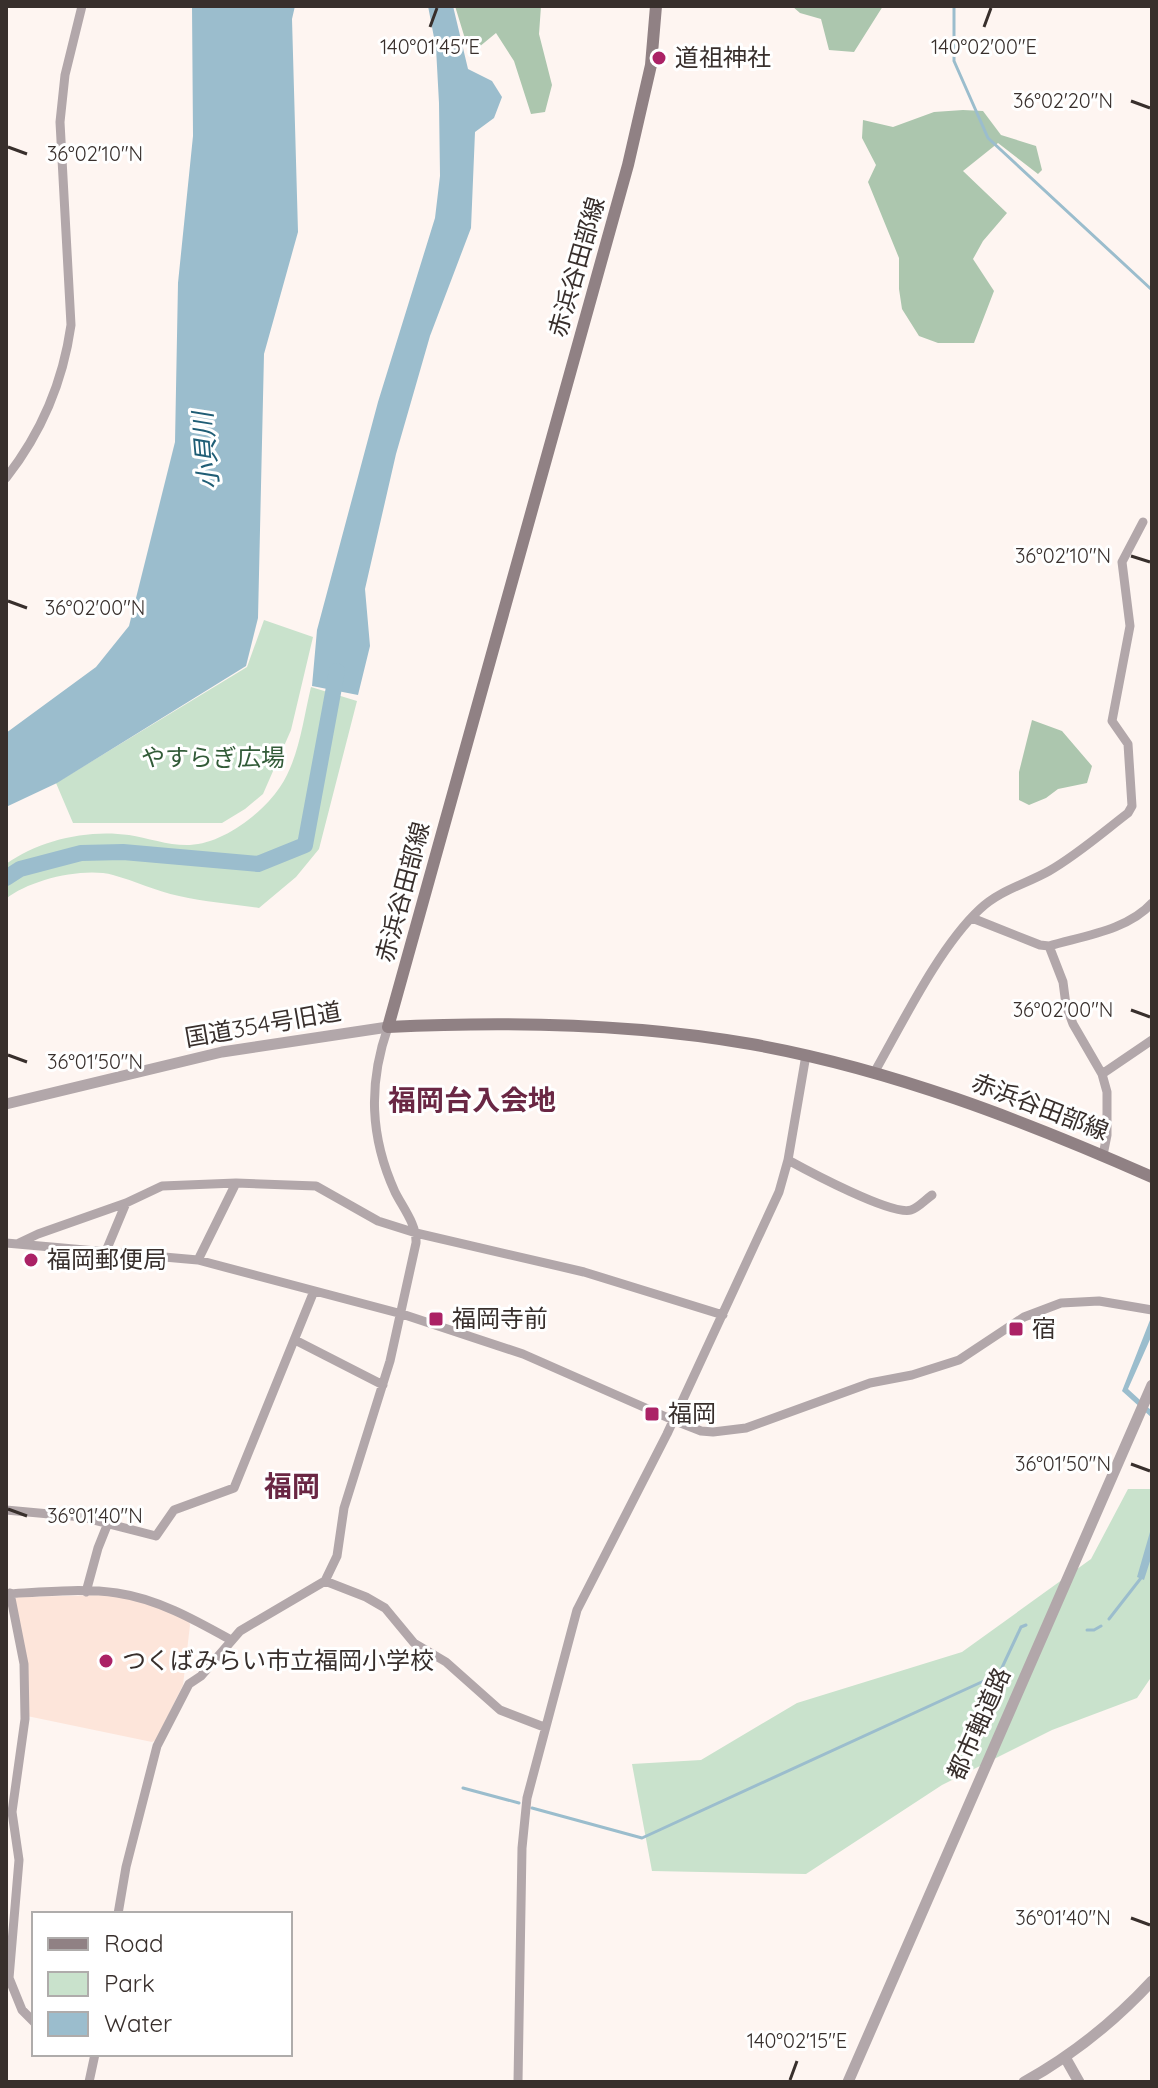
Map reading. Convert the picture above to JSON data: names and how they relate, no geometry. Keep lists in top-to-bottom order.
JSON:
{
  "streets": {
    "main road": ["赤浜谷田部線"],
    "street": ["国道354号旧道", "都市軸道路"]
  },
  "crossings": [
    ["赤浜谷田部線", "国道354号旧道"]
  ],
  "districts": ["福岡台入会地", "福岡"],
  "water": ["小貝川"],
  "parks": ["やすらぎ広場"],
  "places": {
    "other": ["道祖神社", "福岡郵便局", "つくばみらい市立福岡小学校"],
    "transit": ["福岡寺前", "宿", "福岡"]
  },
  "legend": ["Road", "Park", "Water"],
  "coordinates": [
    "140°02'00\"E",
    "140°01'45\"E",
    "36°02'20\"N",
    "36°02'10\"N",
    "36°02'00\"N",
    "36°01'50\"N",
    "36°01'40\"N",
    "140°02'15\"E"
  ]
}
